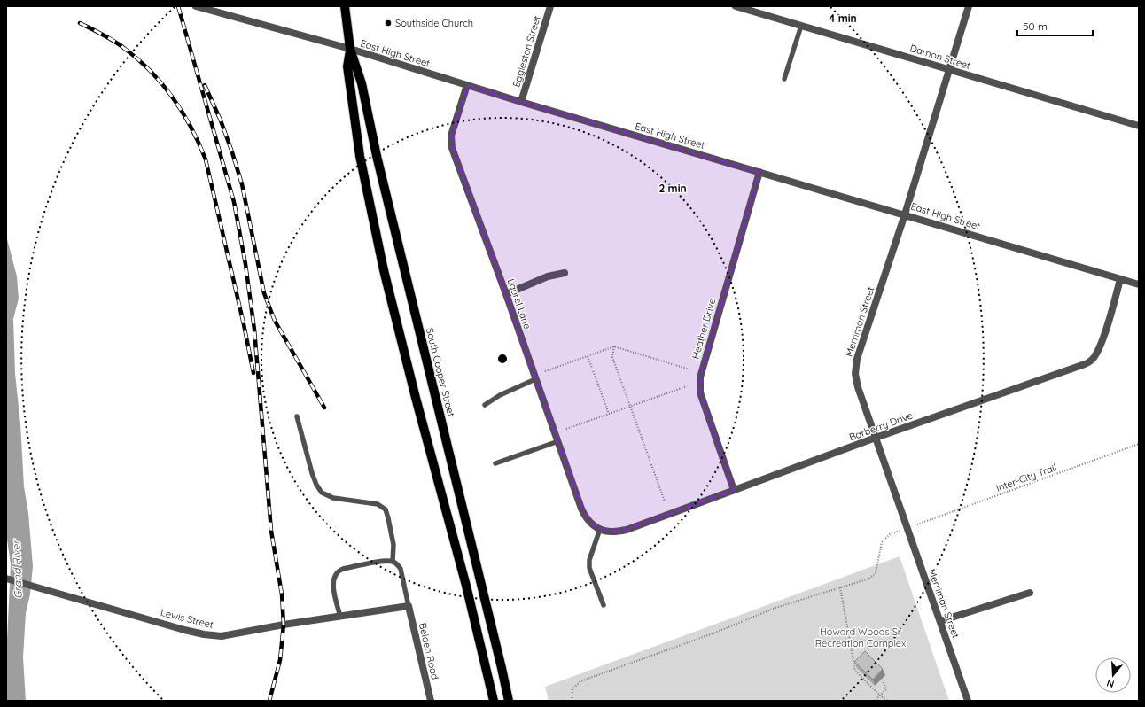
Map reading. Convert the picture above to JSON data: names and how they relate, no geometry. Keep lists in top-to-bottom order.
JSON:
{
  "streets": {
    "main road": ["South Cooper Street"],
    "street": [
      "Eggleston Street",
      "East High Street",
      "Damon Street",
      "Laurel Lane",
      "Merriman Street",
      "Heather Drive",
      "Barberry Drive",
      "Lewis Street",
      "Belden Road"
    ],
    "path": ["Inter-City Trail"]
  },
  "crossings": [
    ["Eggleston Street", "East High Street"],
    ["East High Street", "Laurel Lane"],
    ["East High Street", "Merriman Street"],
    ["East High Street", "Heather Drive"],
    ["East High Street", "South Cooper Street"],
    ["East High Street", "Barberry Drive"],
    ["Damon Street", "Merriman Street"],
    ["Laurel Lane", "Barberry Drive"],
    ["Merriman Street", "Barberry Drive"],
    ["Heather Drive", "Barberry Drive"],
    ["Lewis Street", "Belden Road"]
  ],
  "water": ["Grand River"],
  "parks": ["Howard Woods Sr Recreation Complex"],
  "places": ["Southside Church"],
  "scale_bar": "50 m",
  "north": "bottom",
  "rings": ["4 min", "2 min"]
}
